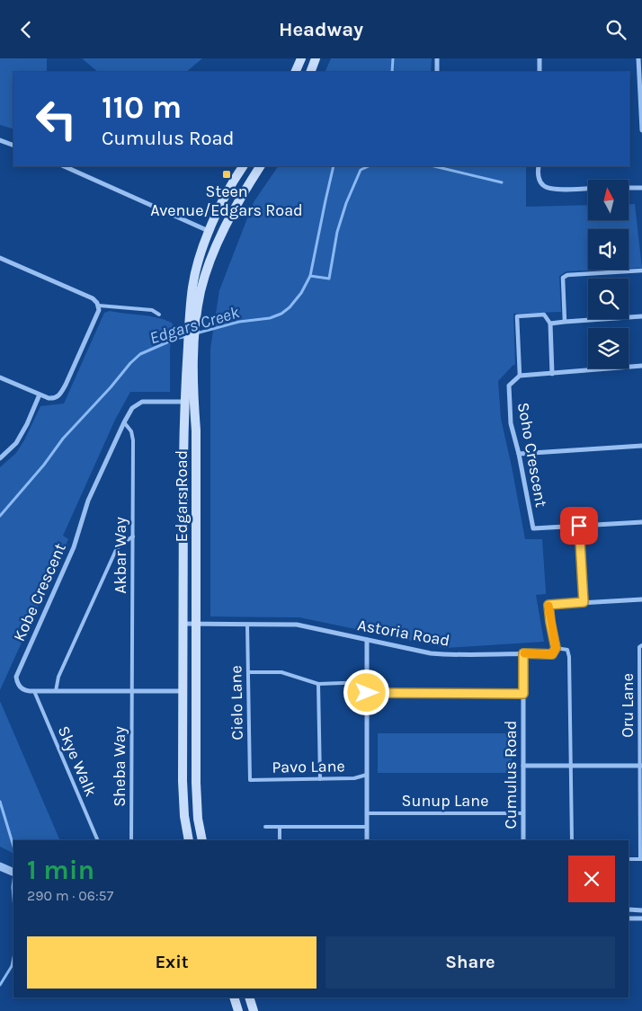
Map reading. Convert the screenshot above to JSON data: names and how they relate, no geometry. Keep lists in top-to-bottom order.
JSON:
{
  "streets": {
    "main road": ["Edgars Road"],
    "street": [
      "Soho Crescent",
      "Kobe Crescent",
      "Astoria Road",
      "Cumulus Road"
    ],
    "lane": [
      "Akbar Way",
      "Cielo Lane",
      "Oru Lane",
      "Skye Walk",
      "Sheba Way",
      "Pavo Lane",
      "Sunup Lane"
    ]
  },
  "crossings": [
    ["Edgars Road", "Kobe Crescent"],
    ["Edgars Road", "Astoria Road"],
    ["Akbar Way", "Kobe Crescent"],
    ["Akbar Way", "Sheba Way"],
    ["Kobe Crescent", "Skye Walk"],
    ["Astoria Road", "Cielo Lane"],
    ["Astoria Road", "Cumulus Road"],
    ["Cielo Lane", "Pavo Lane"],
    ["Cumulus Road", "Sunup Lane"]
  ],
  "water": ["Edgars Creek"],
  "places": {
    "transit": ["Steen Avenue/Edgars Road"]
  },
  "north": "top",
  "page": {
    "header": "Headway",
    "turn": ["110 m", "Cumulus Road"],
    "heading": ["1 min", "290 m · 06:57"],
    "buttons": ["Exit", "Share"]
  }
}
